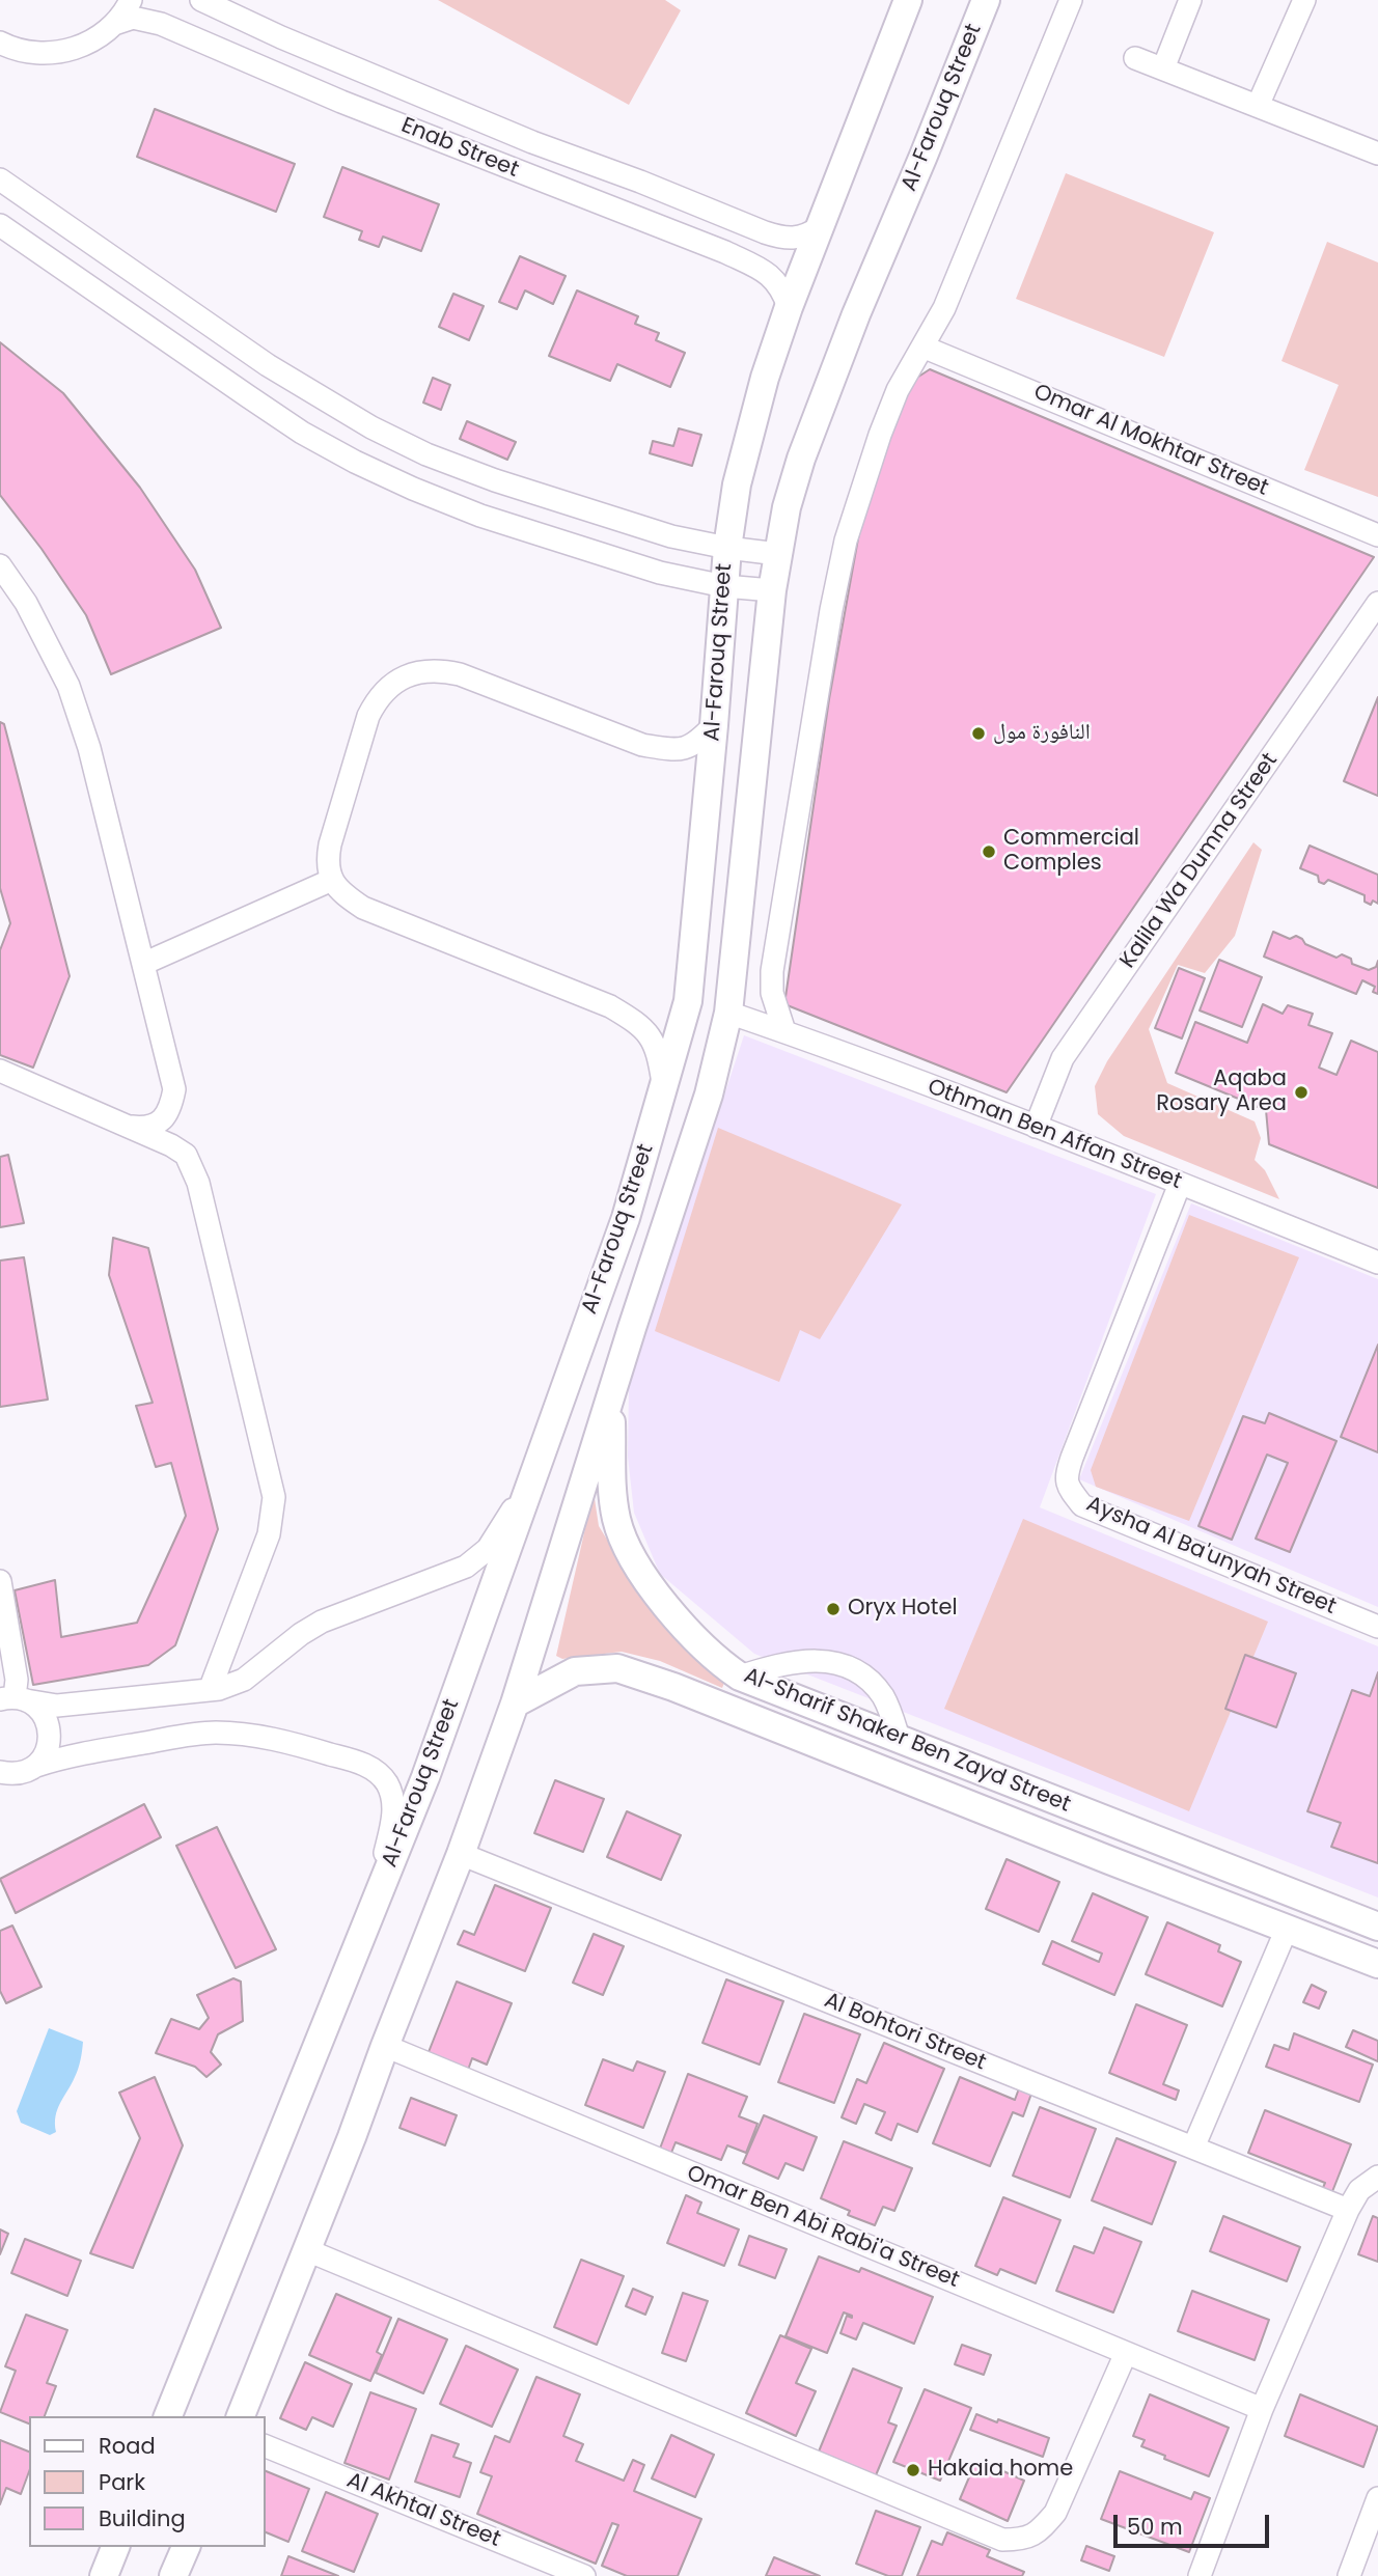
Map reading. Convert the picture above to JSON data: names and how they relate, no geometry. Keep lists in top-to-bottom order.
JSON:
{
  "streets": {
    "main road": ["Al-Farouq Street", "Al-Sharif Shaker Ben Zayd Street"],
    "street": [
      "Enab Street",
      "Omar Al Mokhtar Street",
      "Kalila Wa Dumna Street",
      "Othman Ben Affan Street",
      "Aysha Al Ba'unyah Street",
      "Al Bohtori Street",
      "Omar Ben Abi Rabi'a Street",
      "Al Akhtal Street"
    ]
  },
  "crossings": [
    ["Al-Farouq Street", "Enab Street"],
    ["Al-Farouq Street", "Othman Ben Affan Street"],
    ["Al-Farouq Street", "Al-Sharif Shaker Ben Zayd Street"],
    ["Al-Farouq Street", "Al Bohtori Street"],
    ["Al-Farouq Street", "Omar Ben Abi Rabi'a Street"],
    ["Kalila Wa Dumna Street", "Othman Ben Affan Street"],
    ["Othman Ben Affan Street", "Aysha Al Ba'unyah Street"]
  ],
  "places": [
    "النافورة مول",
    "Commercial Comples",
    "Aqaba Rosary Area",
    "Oryx Hotel",
    "Hakaia home"
  ],
  "legend": ["Road", "Park", "Building"],
  "scale_bar": "50 m"
}
